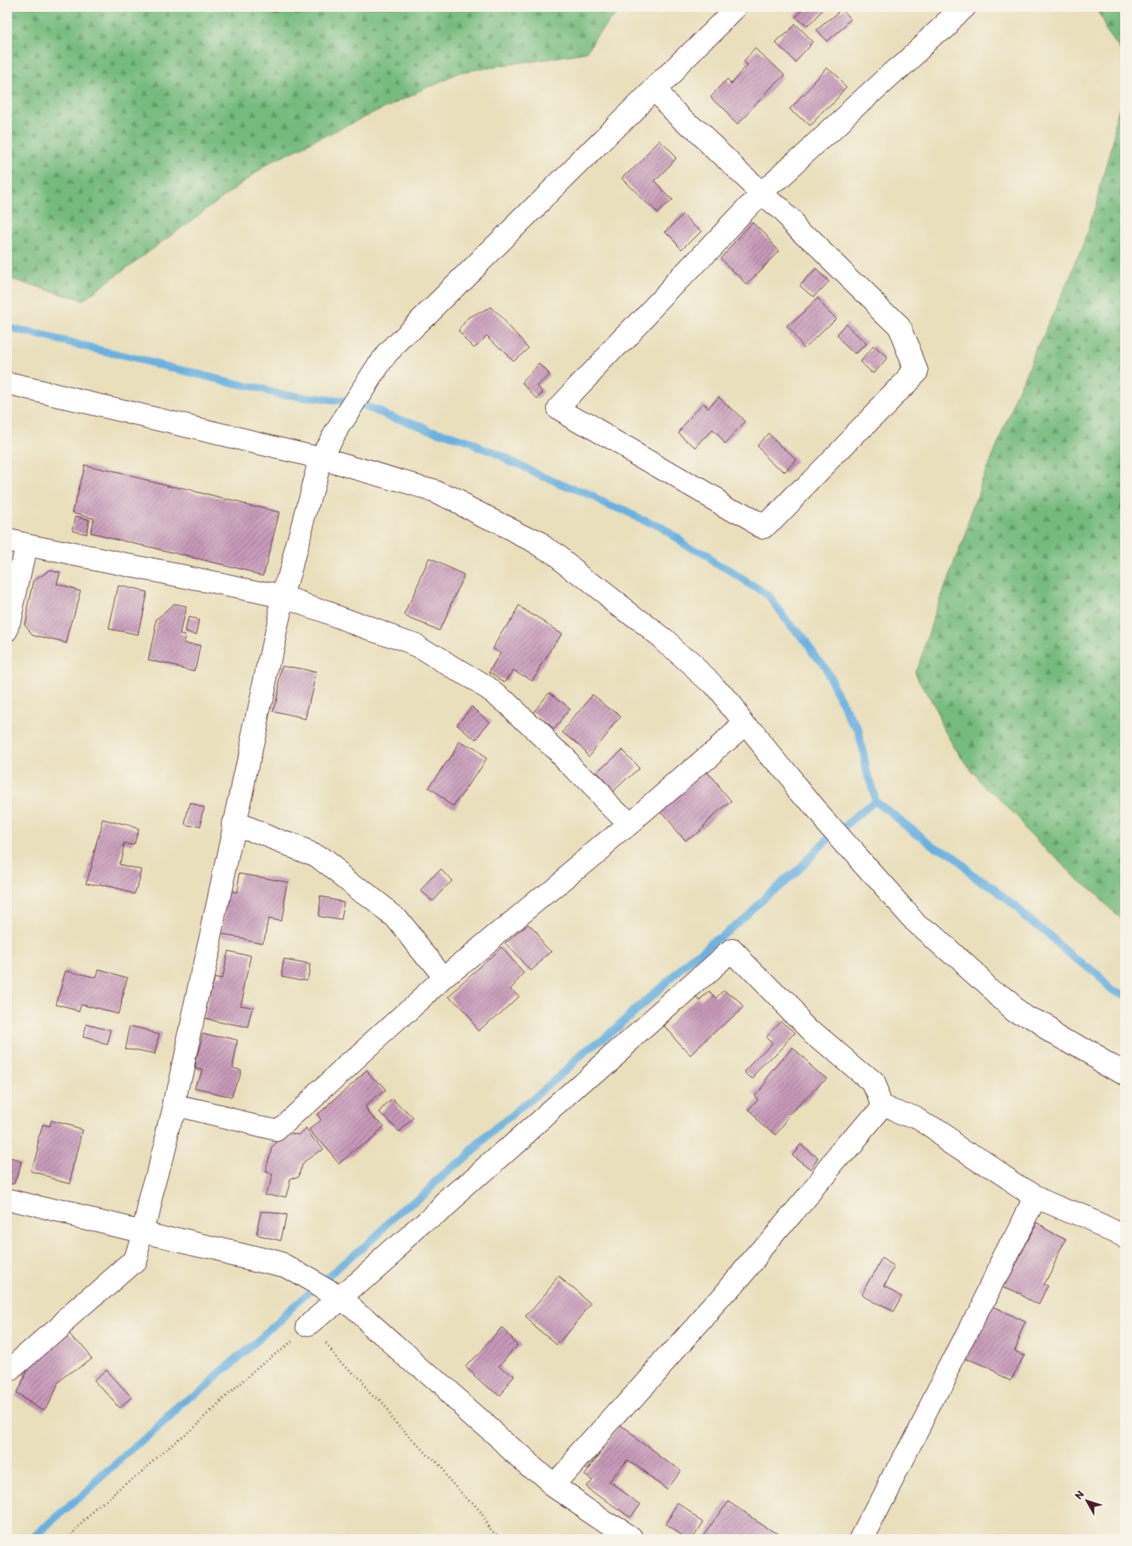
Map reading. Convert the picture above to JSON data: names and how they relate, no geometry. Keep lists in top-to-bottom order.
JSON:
{
  "north": "top left"
}
